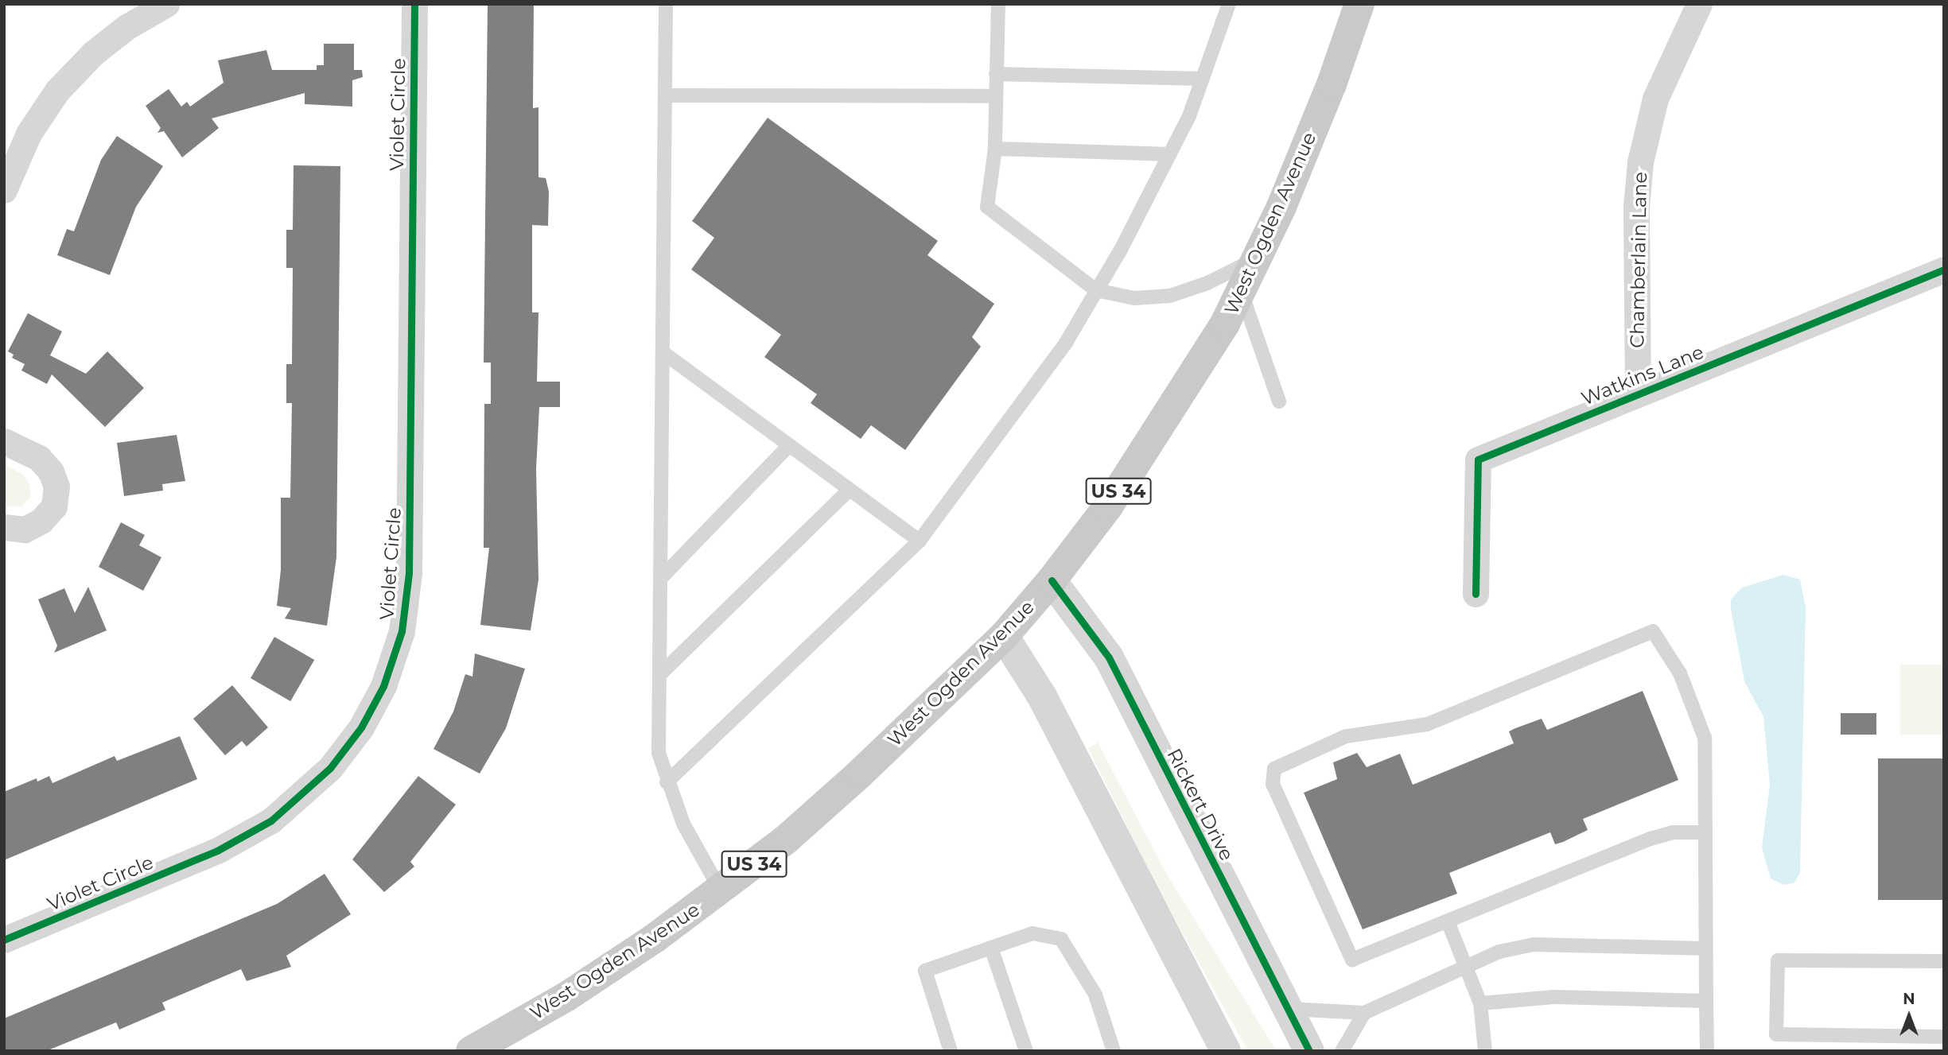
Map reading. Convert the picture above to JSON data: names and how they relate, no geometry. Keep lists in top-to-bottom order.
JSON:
{
  "streets": {
    "main road": ["West Ogden Avenue", "US 34"],
    "street": [
      "Violet Circle",
      "Chamberlain Lane",
      "Watkins Lane",
      "Rickert Drive"
    ]
  },
  "crossings": [
    ["West Ogden Avenue", "Rickert Drive"],
    ["Chamberlain Lane", "Watkins Lane"]
  ],
  "north": "top"
}
